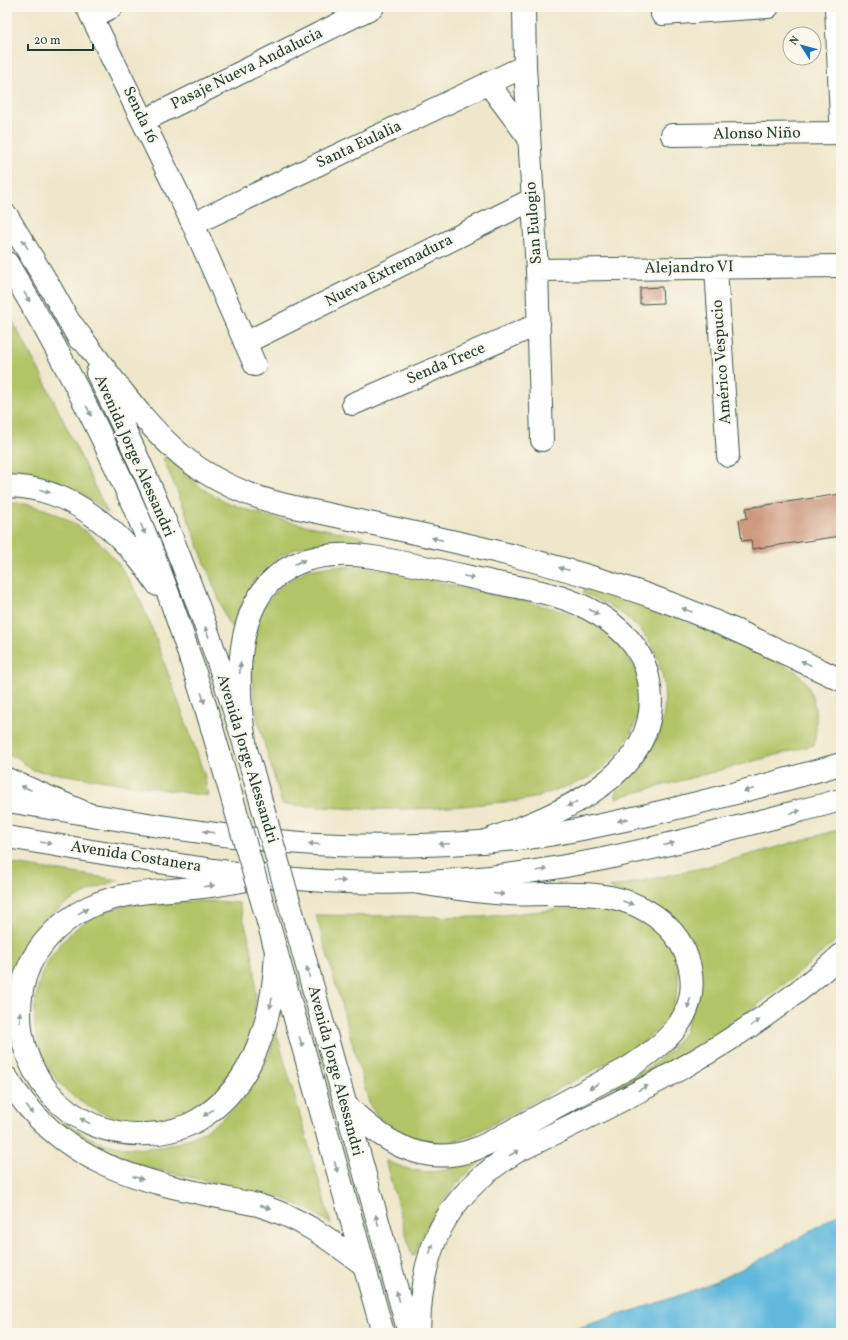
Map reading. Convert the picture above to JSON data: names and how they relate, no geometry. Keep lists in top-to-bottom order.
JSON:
{
  "streets": {
    "main road": [
      "Pasaje Nueva Andalucia",
      "Senda 16",
      "Alonso Niño",
      "Santa Eulalia",
      "San Eulogio",
      "Alejandro VI",
      "Nueva Extremadura",
      "Américo Vespucio",
      "Senda Trece",
      "Avenida Jorge Alessandri",
      "Avenida Costanera"
    ]
  },
  "crossings": [
    ["Pasaje Nueva Andalucia", "Senda 16"],
    ["Senda 16", "Santa Eulalia"],
    ["Senda 16", "Nueva Extremadura"],
    ["Santa Eulalia", "San Eulogio"],
    ["San Eulogio", "Alejandro VI"],
    ["San Eulogio", "Nueva Extremadura"],
    ["San Eulogio", "Senda Trece"],
    ["Alejandro VI", "Américo Vespucio"]
  ],
  "scale_bar": "20 m",
  "north": "top left"
}
